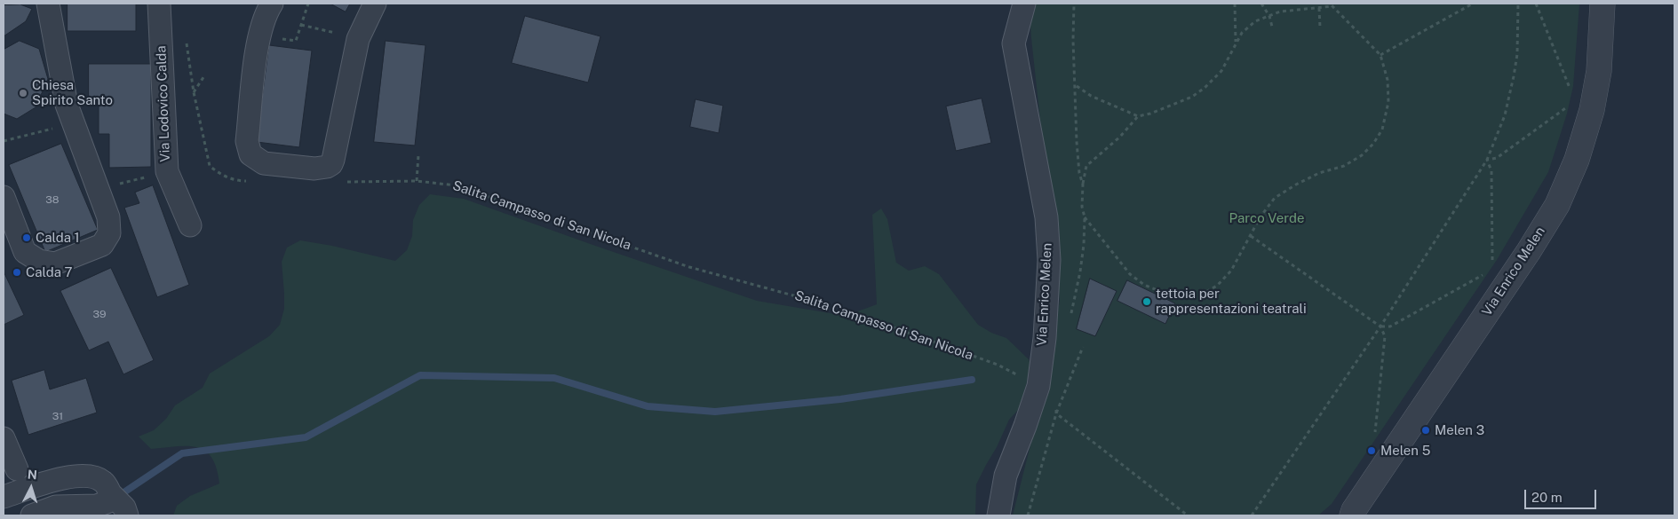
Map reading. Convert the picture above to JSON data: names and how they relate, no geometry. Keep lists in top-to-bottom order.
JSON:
{
  "streets": {
    "street": ["Via Lodovico Calda", "Via Enrico Melen"],
    "path": ["Salita Campasso di San Nicola"]
  },
  "parks": ["Parco Verde"],
  "places": [
    "Chiesa Spirito Santo",
    "Calda 1",
    "Calda 7",
    "tettoia per rappresentazioni teatrali",
    "Melen 3",
    "Melen 5"
  ],
  "house_numbers": ["38", "39", "31"],
  "scale_bar": "20 m",
  "north": "top"
}
